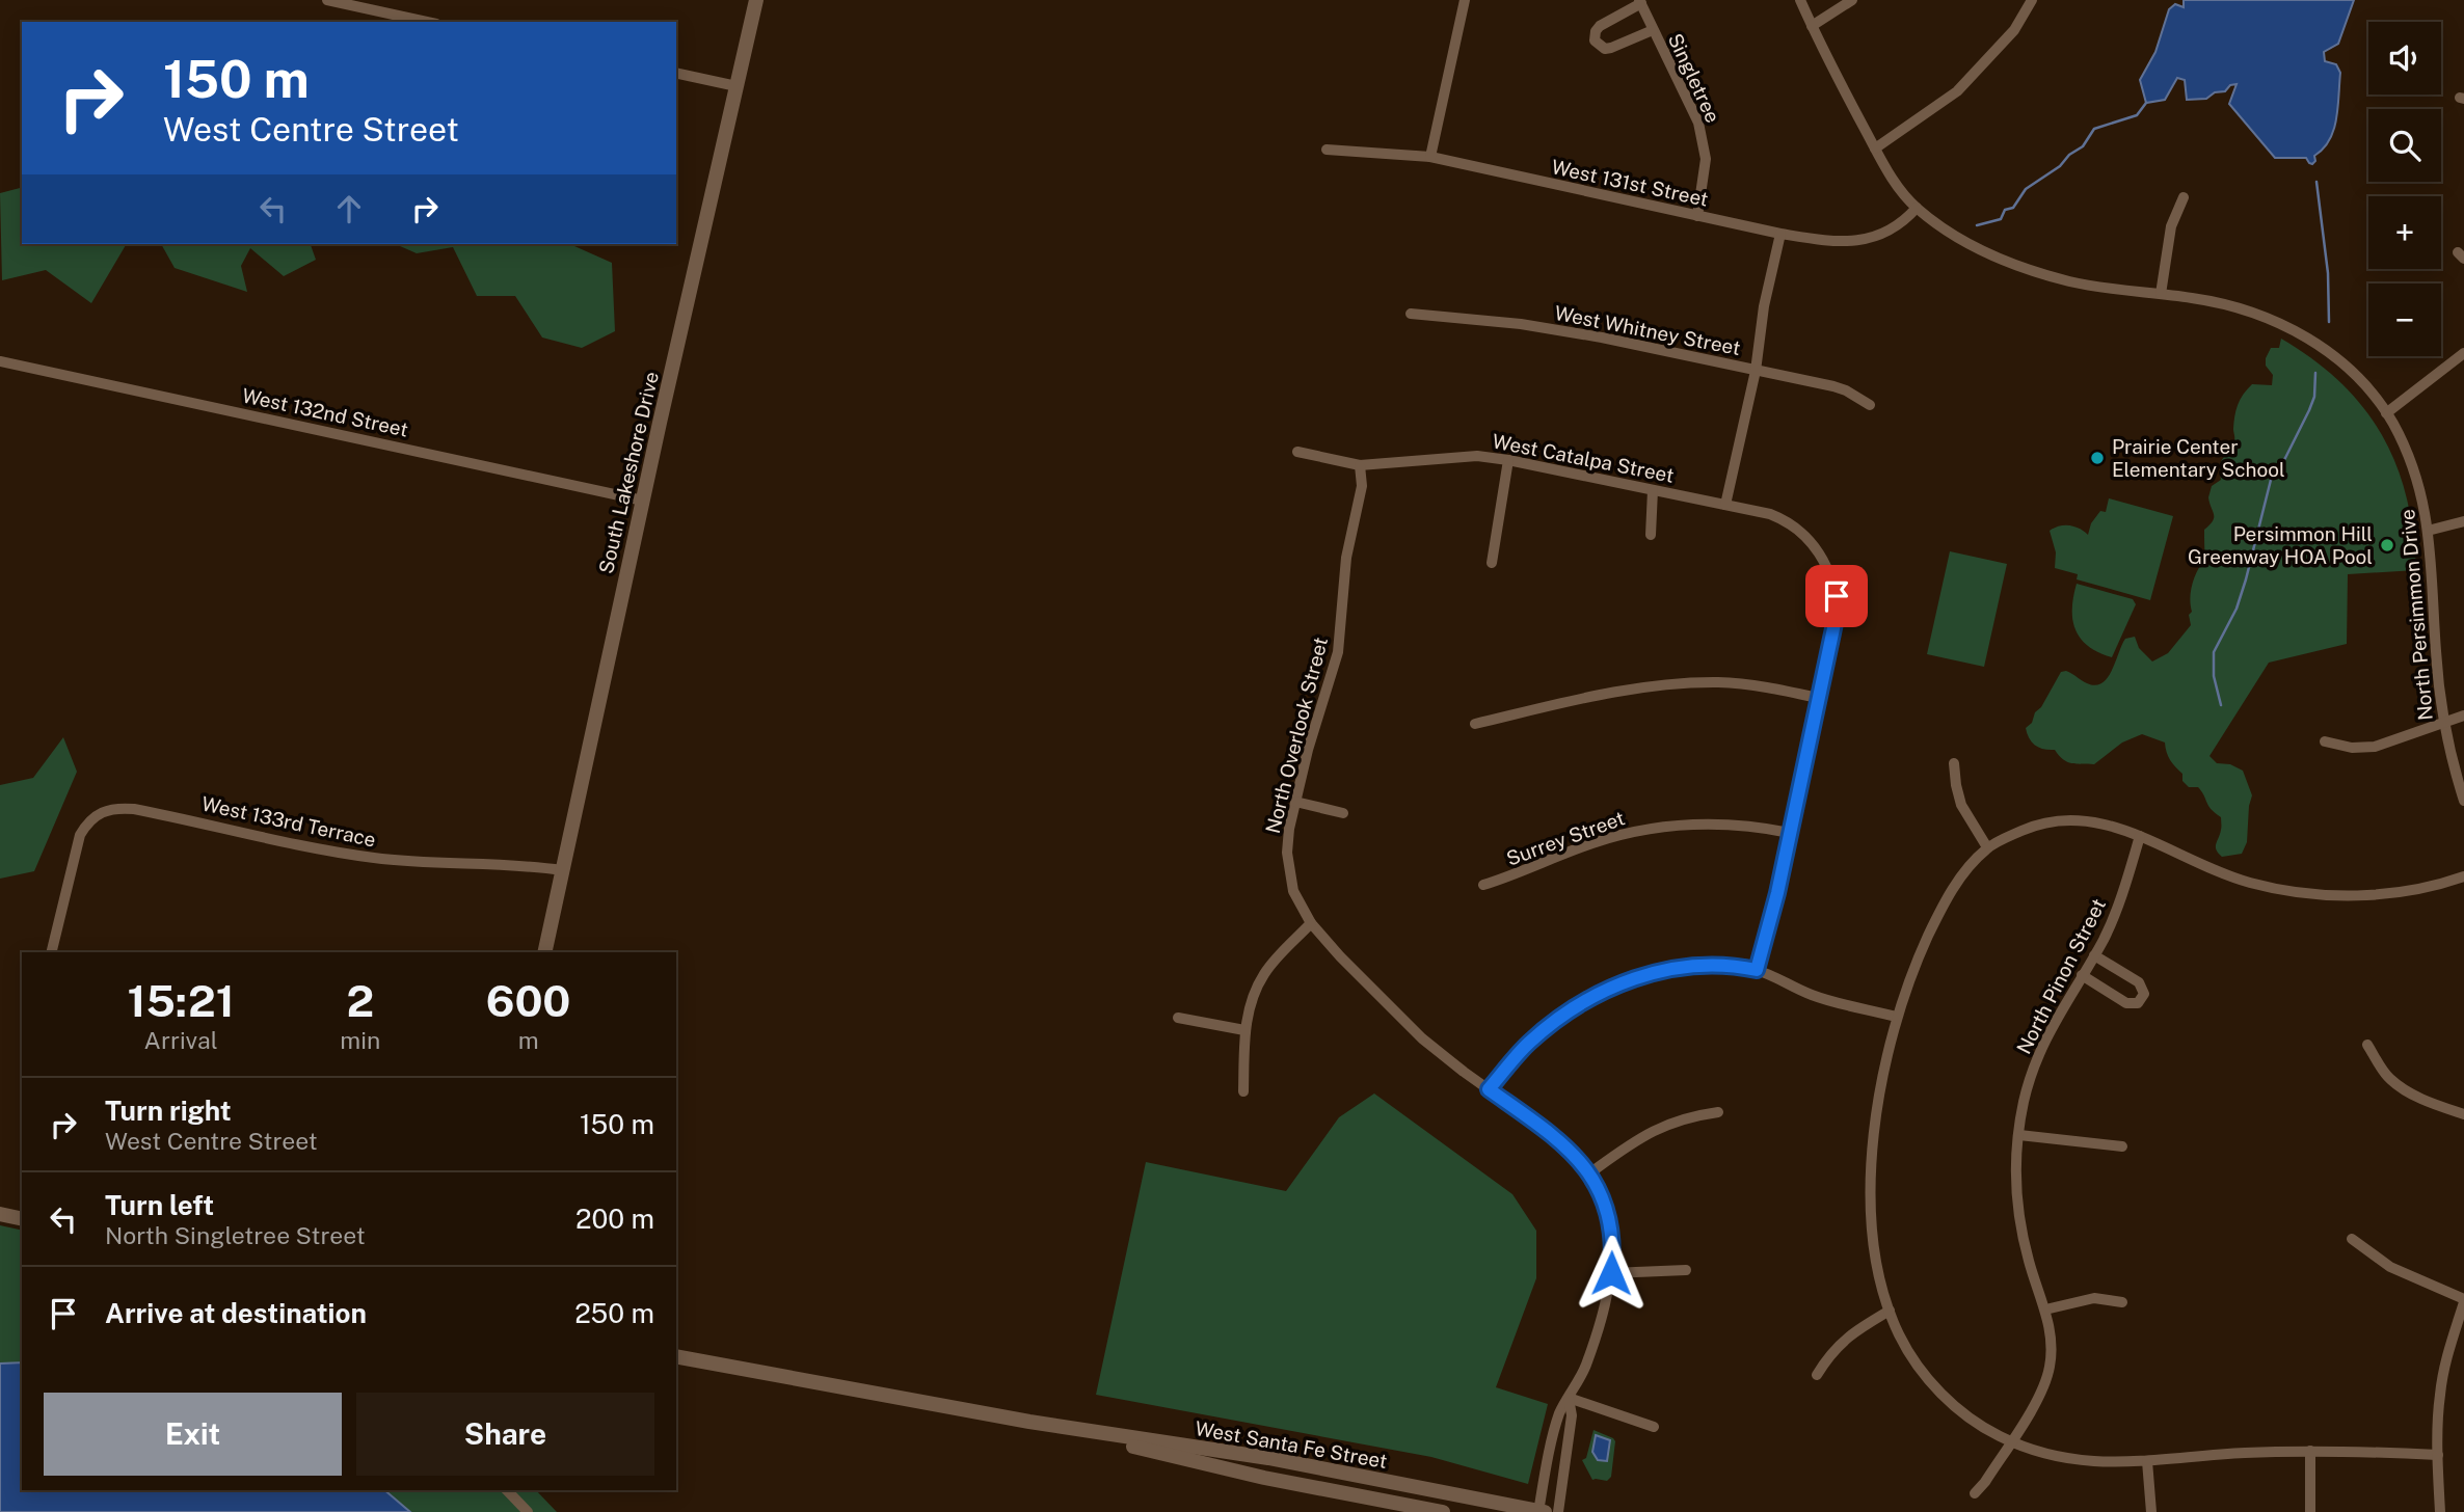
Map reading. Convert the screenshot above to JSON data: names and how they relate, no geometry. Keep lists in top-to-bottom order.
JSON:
{
  "streets": {
    "street": [
      "Singletree",
      "West 131st Street",
      "West Whitney Street",
      "West 132nd Street",
      "West Catalpa Street",
      "South Lakeshore Drive",
      "North Persimmon Drive",
      "North Overlook Street",
      "West 133rd Terrace",
      "Surrey Street",
      "North Pinon Street",
      "West Santa Fe Street"
    ]
  },
  "crossings": [
    ["Singletree", "West 131st Street"],
    ["West 131st Street", "North Persimmon Drive"],
    ["West 132nd Street", "South Lakeshore Drive"],
    ["West Catalpa Street", "North Overlook Street"],
    ["South Lakeshore Drive", "West 133rd Terrace"],
    ["North Overlook Street", "West Santa Fe Street"]
  ],
  "places": ["Prairie Center Elementary School", "Persimmon Hill Greenway HOA Pool"],
  "page": {
    "map_buttons": ["+", "−"],
    "turn": ["150 m", "West Centre Street"],
    "eta": [
      "15:21",
      "Arrival",
      "2",
      "min",
      "600",
      "m"
    ],
    "list": [
      {
        "name": "Turn right",
        "note": "West Centre Street",
        "value": "150 m"
      },
      {
        "name": "Turn left",
        "note": "North Singletree Street",
        "value": "200 m"
      },
      {
        "name": "Arrive at destination",
        "value": "250 m"
      }
    ],
    "buttons": ["Exit", "Share"]
  }
}
